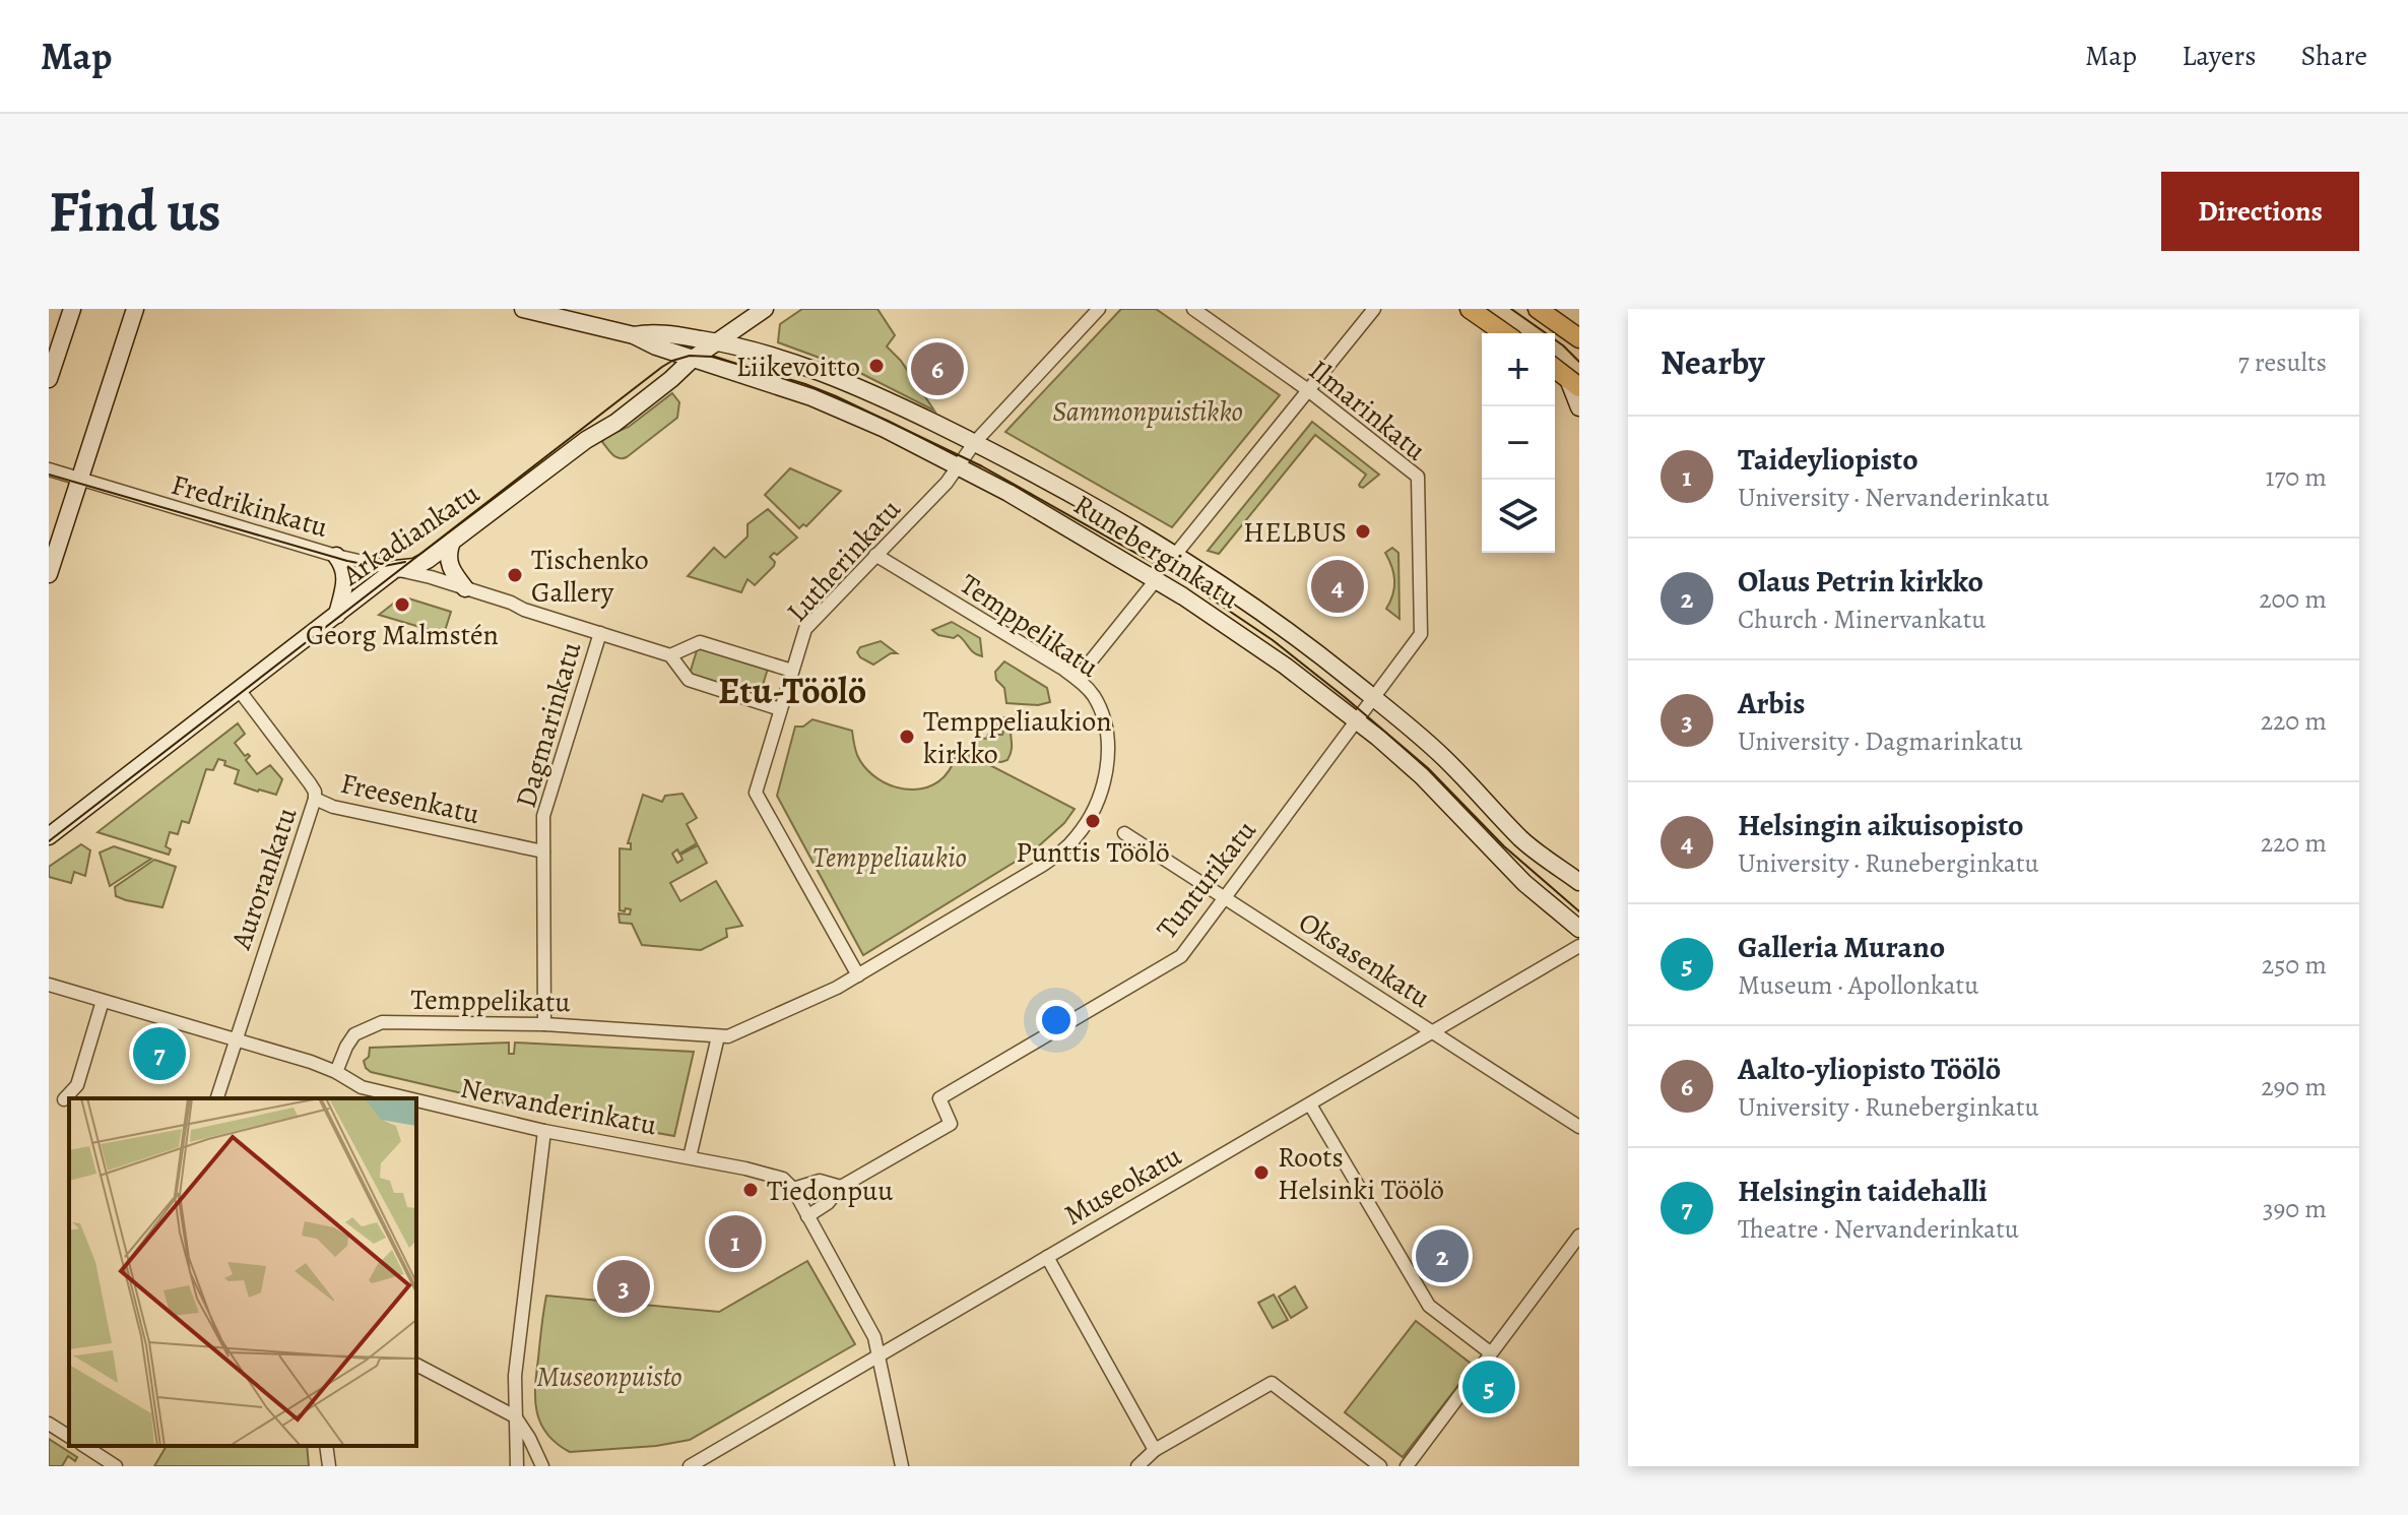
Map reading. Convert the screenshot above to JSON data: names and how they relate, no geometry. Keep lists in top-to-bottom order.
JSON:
{
  "streets": {
    "main road": ["Arkadiankatu", "Runeberginkatu"],
    "street": [
      "Ilmarinkatu",
      "Fredrikinkatu",
      "Lutherinkatu",
      "Temppelikatu",
      "Dagmarinkatu",
      "Freesenkatu",
      "Aurorankatu",
      "Tunturikatu",
      "Oksasenkatu",
      "Nervanderinkatu",
      "Museokatu"
    ]
  },
  "crossings": [
    ["Ilmarinkatu", "Runeberginkatu"],
    ["Ilmarinkatu", "Tunturikatu"],
    ["Fredrikinkatu", "Arkadiankatu"],
    ["Fredrikinkatu", "Lutherinkatu"],
    ["Fredrikinkatu", "Dagmarinkatu"],
    ["Arkadiankatu", "Runeberginkatu"],
    ["Arkadiankatu", "Aurorankatu"],
    ["Runeberginkatu", "Lutherinkatu"],
    ["Runeberginkatu", "Tunturikatu"],
    ["Lutherinkatu", "Temppelikatu"],
    ["Temppelikatu", "Dagmarinkatu"],
    ["Temppelikatu", "Nervanderinkatu"],
    ["Dagmarinkatu", "Freesenkatu"],
    ["Freesenkatu", "Aurorankatu"],
    ["Aurorankatu", "Nervanderinkatu"],
    ["Tunturikatu", "Oksasenkatu"],
    ["Oksasenkatu", "Museokatu"]
  ],
  "districts": ["Etu-Töölö"],
  "parks": ["Sammonpuistikko", "Temppeliaukio", "Museonpuisto"],
  "places": [
    "Liikevoitto",
    "HELBUS",
    "Tischenko Gallery",
    "Georg Malmstén",
    "Temppeliaukion kirkko",
    "Punttis Töölö",
    "Roots Helsinki Töölö",
    "Tiedonpuu"
  ],
  "page": {
    "header": "Map",
    "nav": ["Map", "Layers", "Share"],
    "buttons": "Directions",
    "title": "Find us",
    "heading": ["Nearby", "7 results"],
    "map_buttons": ["+", "−"],
    "pins": [
      "6",
      "4",
      "7",
      "1",
      "2",
      "3",
      "5"
    ],
    "list": [
      {
        "mark": "1",
        "name": "Taideyliopisto",
        "note": "University · Nervanderinkatu",
        "value": "170 m"
      },
      {
        "mark": "2",
        "name": "Olaus Petrin kirkko",
        "note": "Church · Minervankatu",
        "value": "200 m"
      },
      {
        "mark": "3",
        "name": "Arbis",
        "note": "University · Dagmarinkatu",
        "value": "220 m"
      },
      {
        "mark": "4",
        "name": "Helsingin aikuisopisto",
        "note": "University · Runeberginkatu",
        "value": "220 m"
      },
      {
        "mark": "5",
        "name": "Galleria Murano",
        "note": "Museum · Apollonkatu",
        "value": "250 m"
      },
      {
        "mark": "6",
        "name": "Aalto-yliopisto Töölö",
        "note": "University · Runeberginkatu",
        "value": "290 m"
      },
      {
        "mark": "7",
        "name": "Helsingin taidehalli",
        "note": "Theatre · Nervanderinkatu",
        "value": "390 m"
      }
    ]
  }
}
